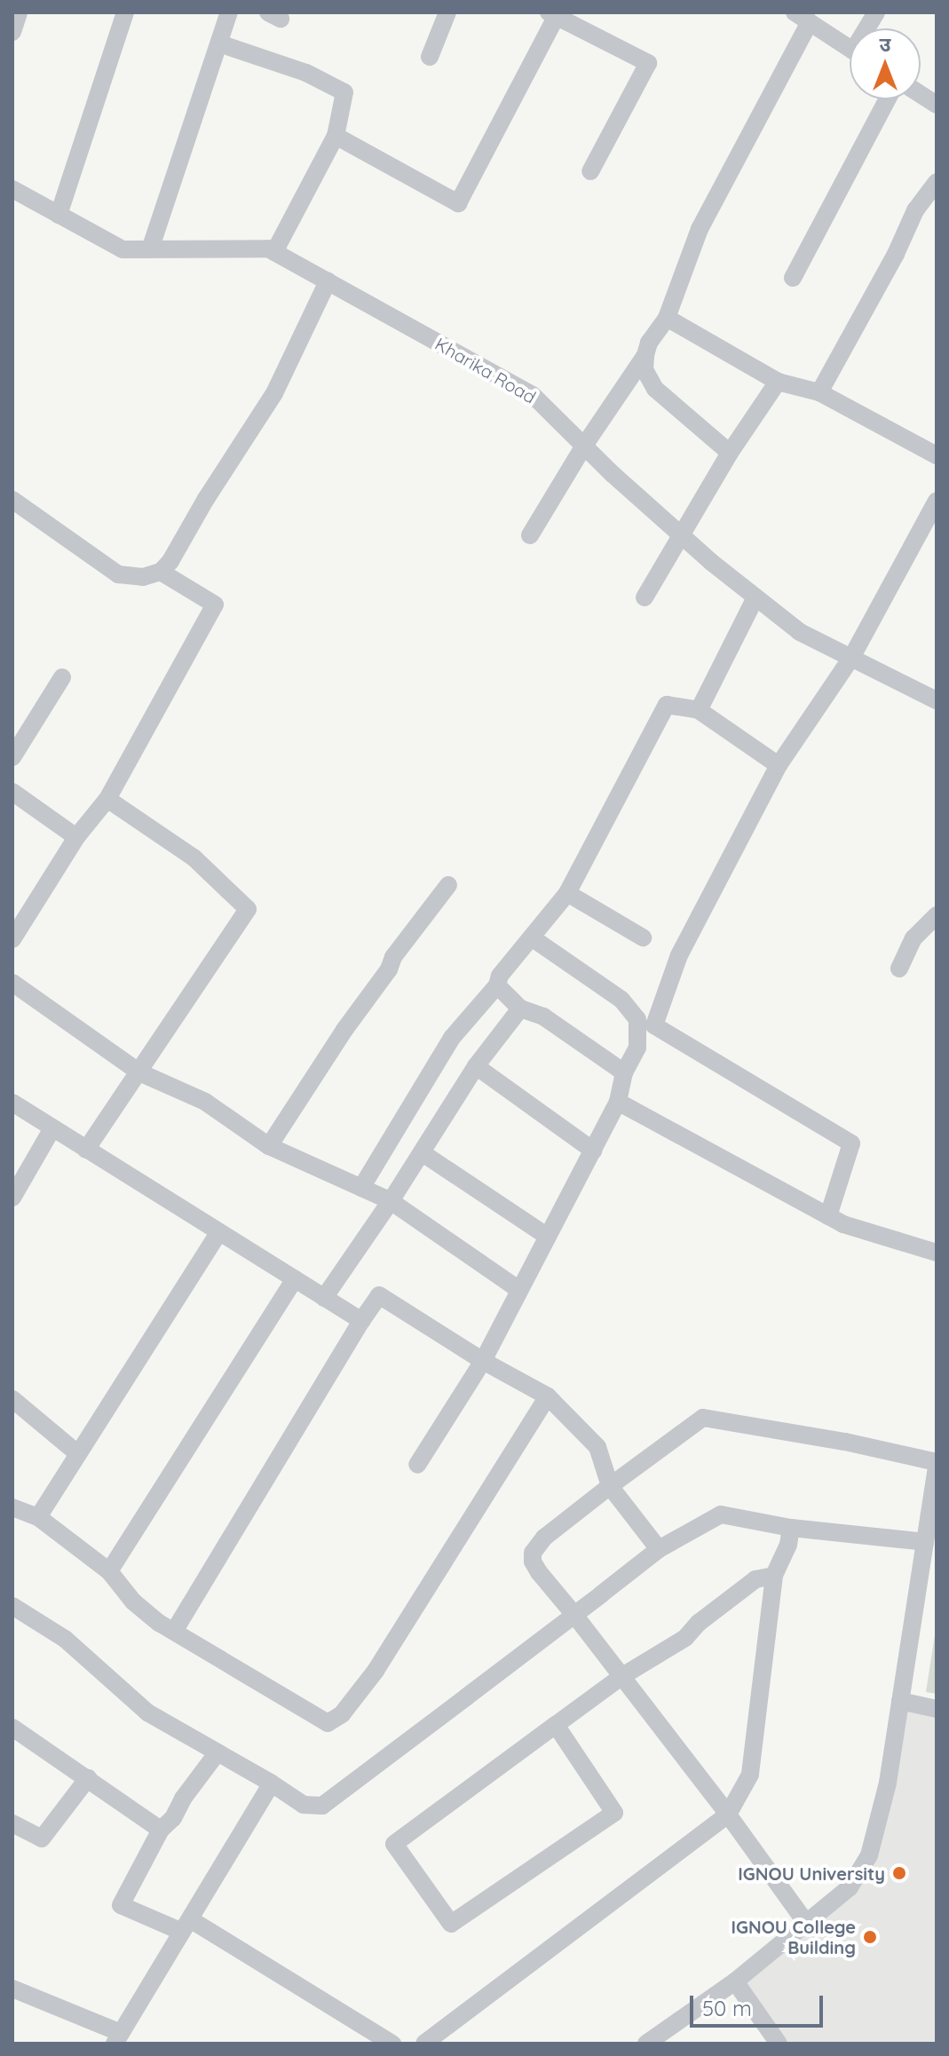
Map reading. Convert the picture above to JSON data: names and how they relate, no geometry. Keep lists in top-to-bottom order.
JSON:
{
  "streets": {
    "street": ["Kharika Road"]
  },
  "places": ["IGNOU University", "IGNOU College Building"],
  "scale_bar": "50 m",
  "north": "top"
}
